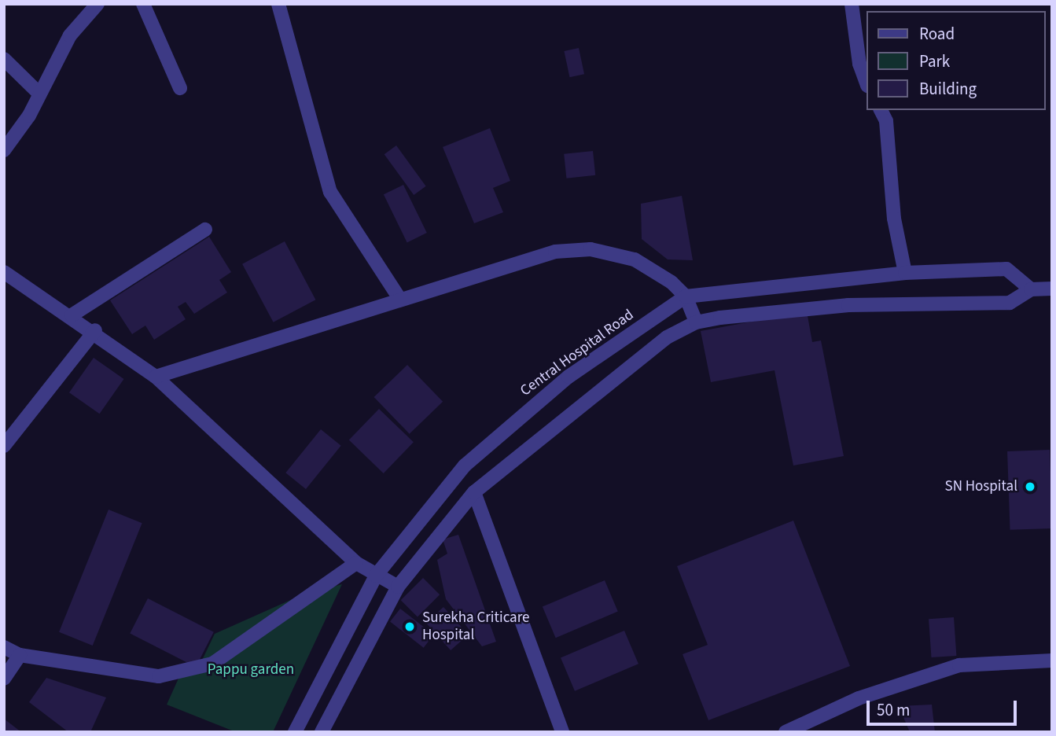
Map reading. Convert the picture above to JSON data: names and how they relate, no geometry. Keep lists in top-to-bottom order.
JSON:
{
  "streets": {
    "street": ["Central Hospital Road"]
  },
  "parks": ["Pappu garden"],
  "places": ["SN Hospital", "Surekha Criticare Hospital"],
  "legend": ["Road", "Park", "Building"],
  "scale_bar": "50 m"
}
